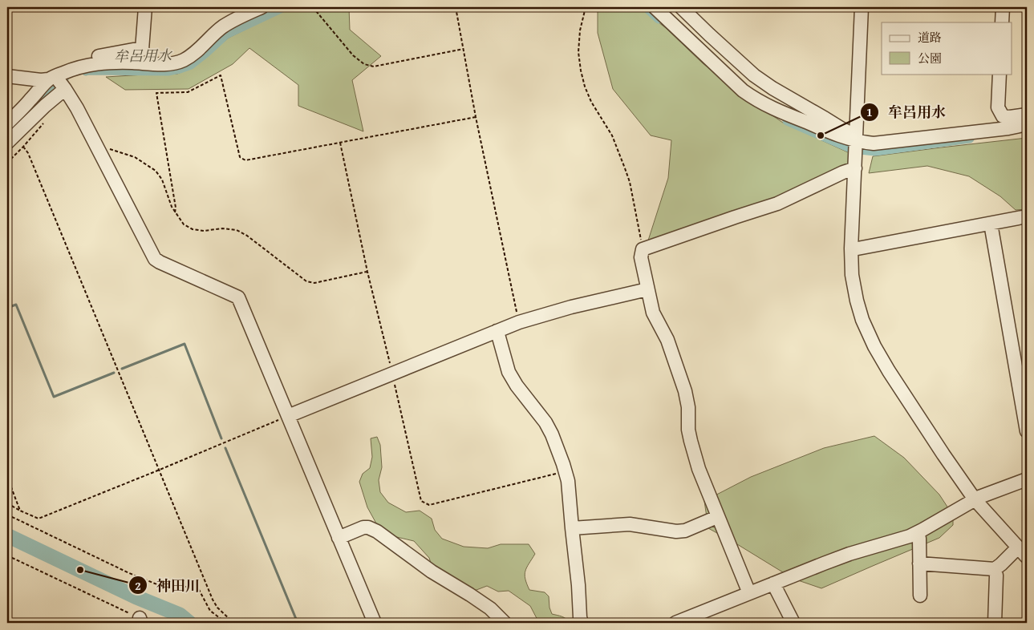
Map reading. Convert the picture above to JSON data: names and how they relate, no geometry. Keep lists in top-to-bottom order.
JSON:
{
  "water": ["牟呂用水"],
  "places": ["牟呂用水", "神田川"],
  "legend": ["道路", "公園"]
}
